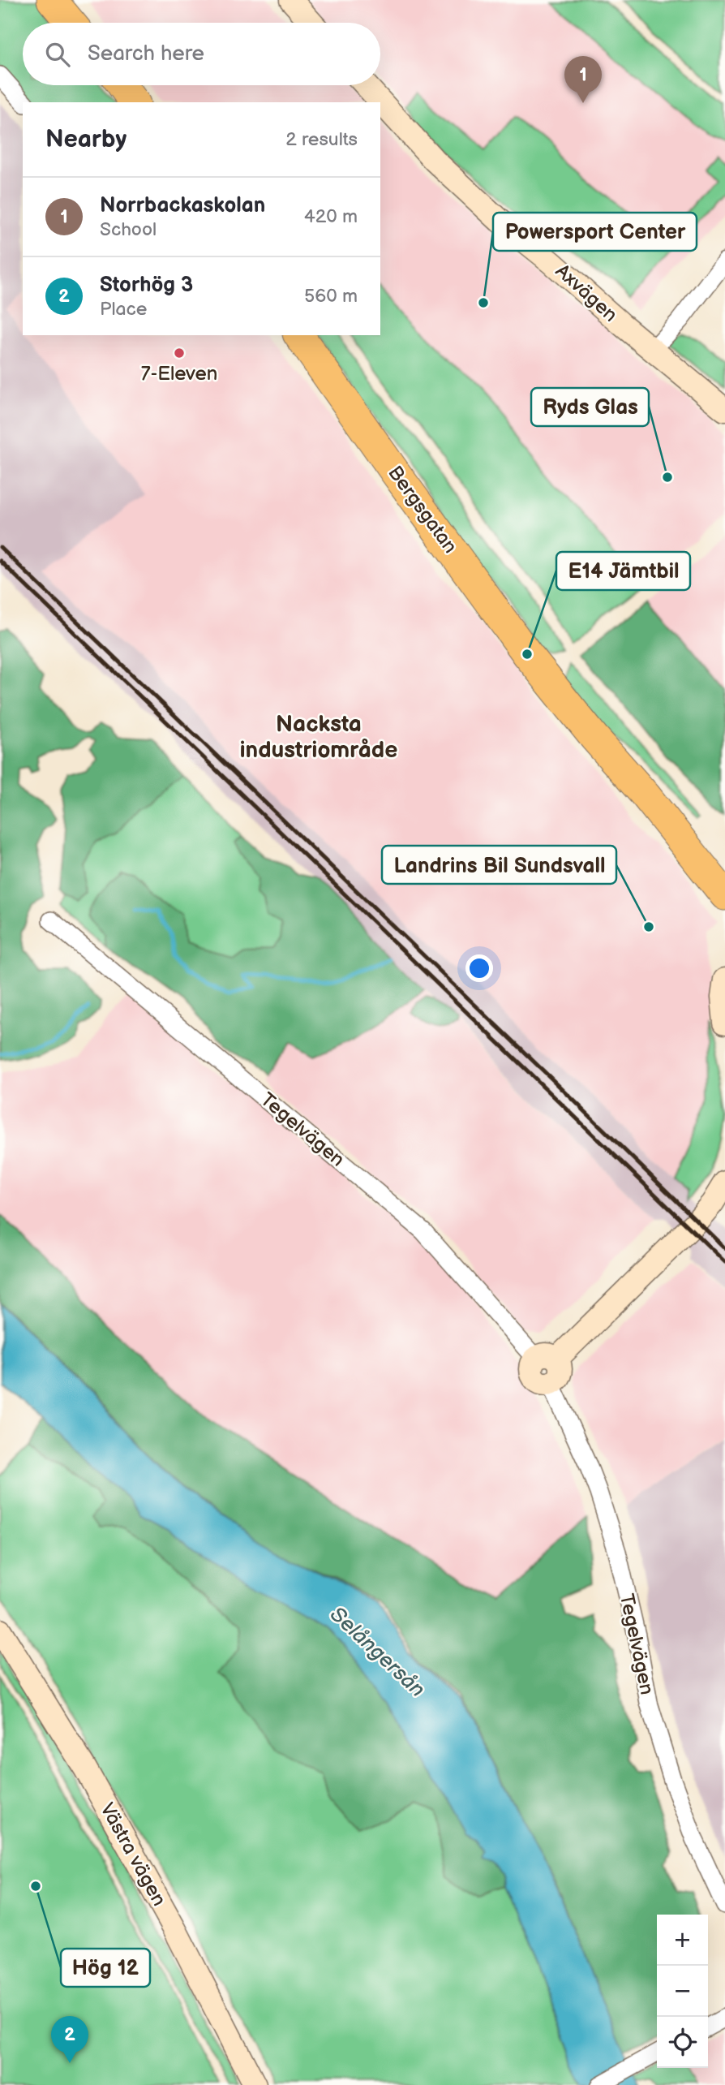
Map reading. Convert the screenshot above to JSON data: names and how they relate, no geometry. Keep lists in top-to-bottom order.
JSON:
{
  "streets": {
    "highway": ["Bergsgatan"],
    "street": ["Axvägen", "Tegelvägen", "Västra vägen"]
  },
  "districts": ["Nacksta industriområde"],
  "water": ["Selångersån"],
  "places": [
    "Powersport Center",
    "7-Eleven",
    "Ryds Glas",
    "E14 Jämtbil",
    "Landrins Bil Sundsvall",
    "Hög 12"
  ],
  "page": {
    "search": "Search here",
    "pins": ["1", "2"],
    "heading": ["Nearby", "2 results"],
    "list": [
      {
        "mark": "1",
        "name": "Norrbackaskolan",
        "note": "School",
        "value": "420 m"
      },
      {
        "mark": "2",
        "name": "Storhög 3",
        "note": "Place",
        "value": "560 m"
      }
    ],
    "map_buttons": ["+", "−"]
  }
}
